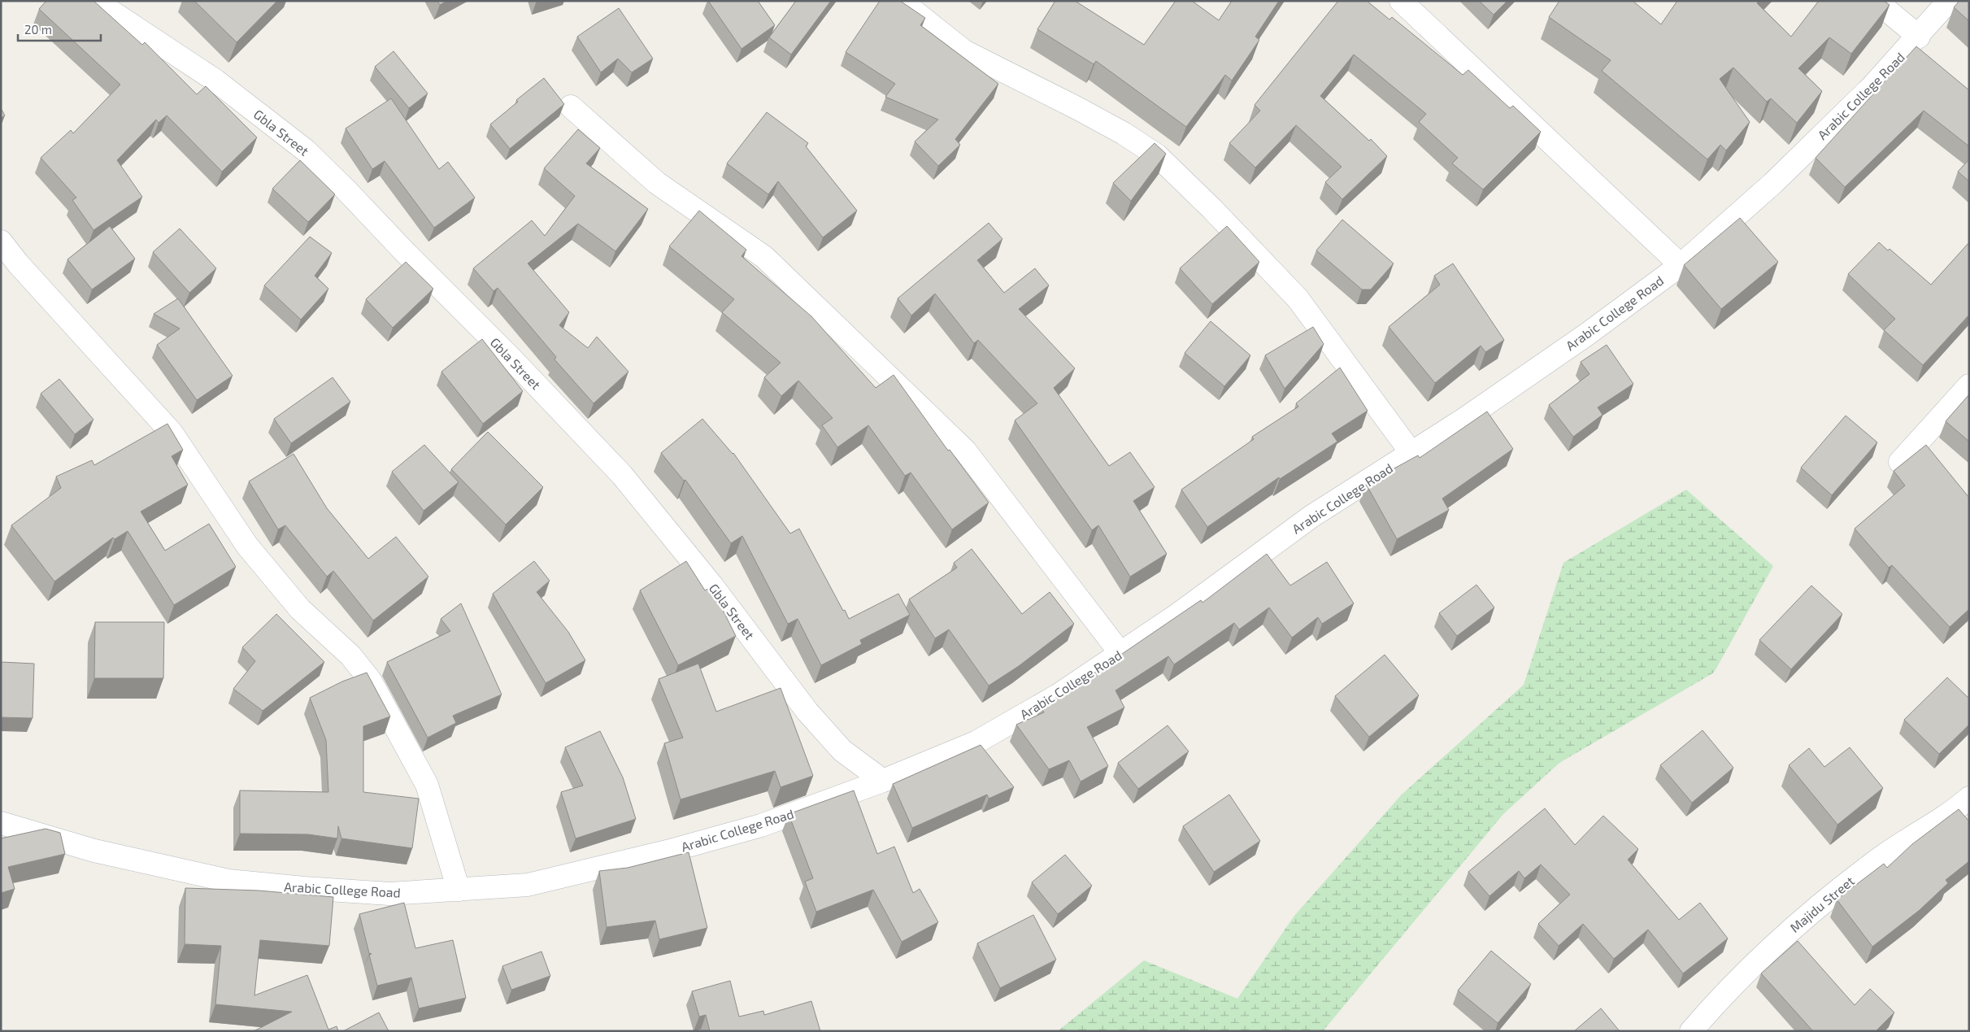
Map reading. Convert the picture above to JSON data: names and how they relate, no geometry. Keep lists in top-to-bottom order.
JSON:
{
  "streets": {
    "street": ["Arabic College Road", "Gbla Street", "Majidu Street"]
  },
  "crossings": [
    ["Arabic College Road", "Gbla Street"]
  ],
  "scale_bar": "20 m"
}
